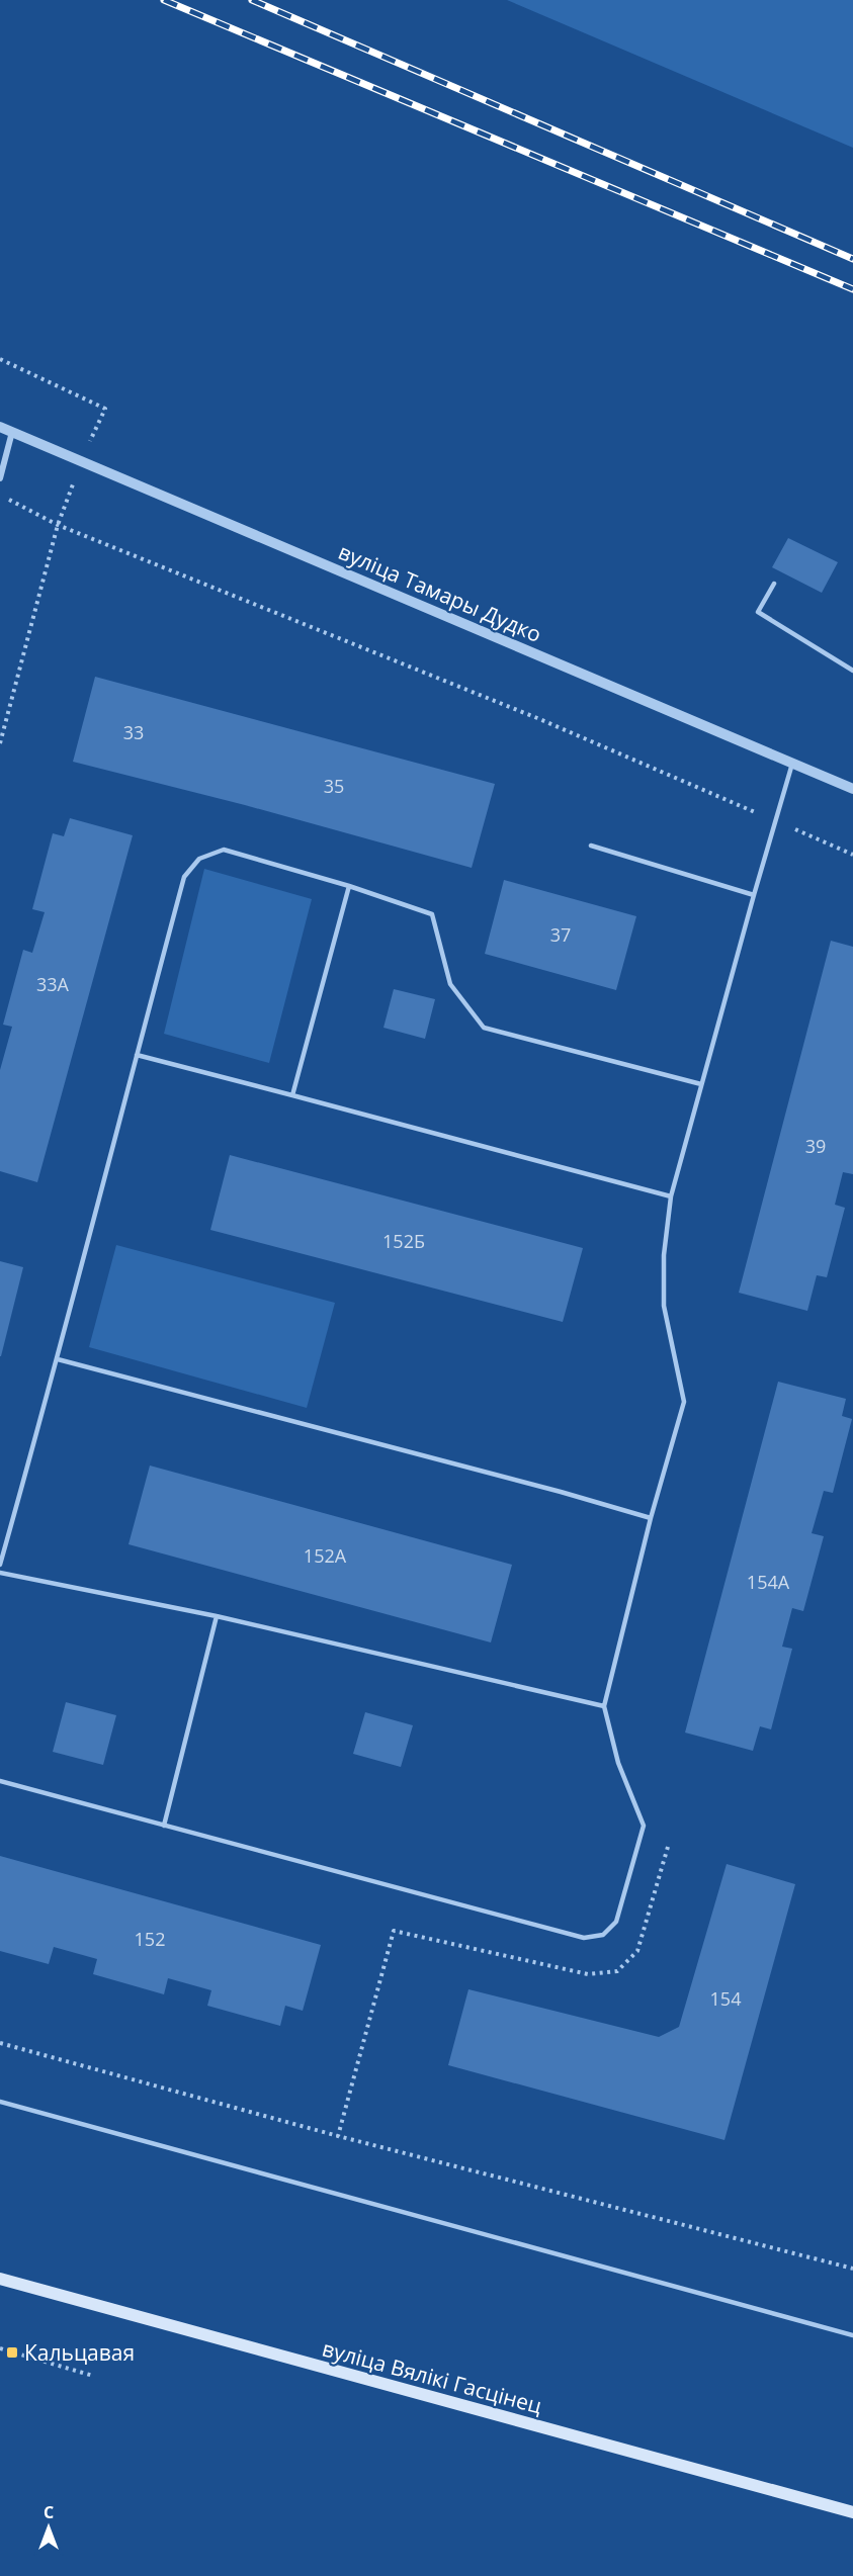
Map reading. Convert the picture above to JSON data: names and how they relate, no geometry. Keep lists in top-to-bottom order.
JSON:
{
  "streets": {
    "main road": ["вуліца Вялікі Гасцінец"],
    "street": ["вуліца Тамары Дудко"]
  },
  "places": {
    "transit": ["Кальцавая"]
  },
  "house_numbers": [
    "33",
    "35",
    "37",
    "33А",
    "39",
    "152Б",
    "152А",
    "154А",
    "152",
    "154"
  ],
  "north": "top"
}
